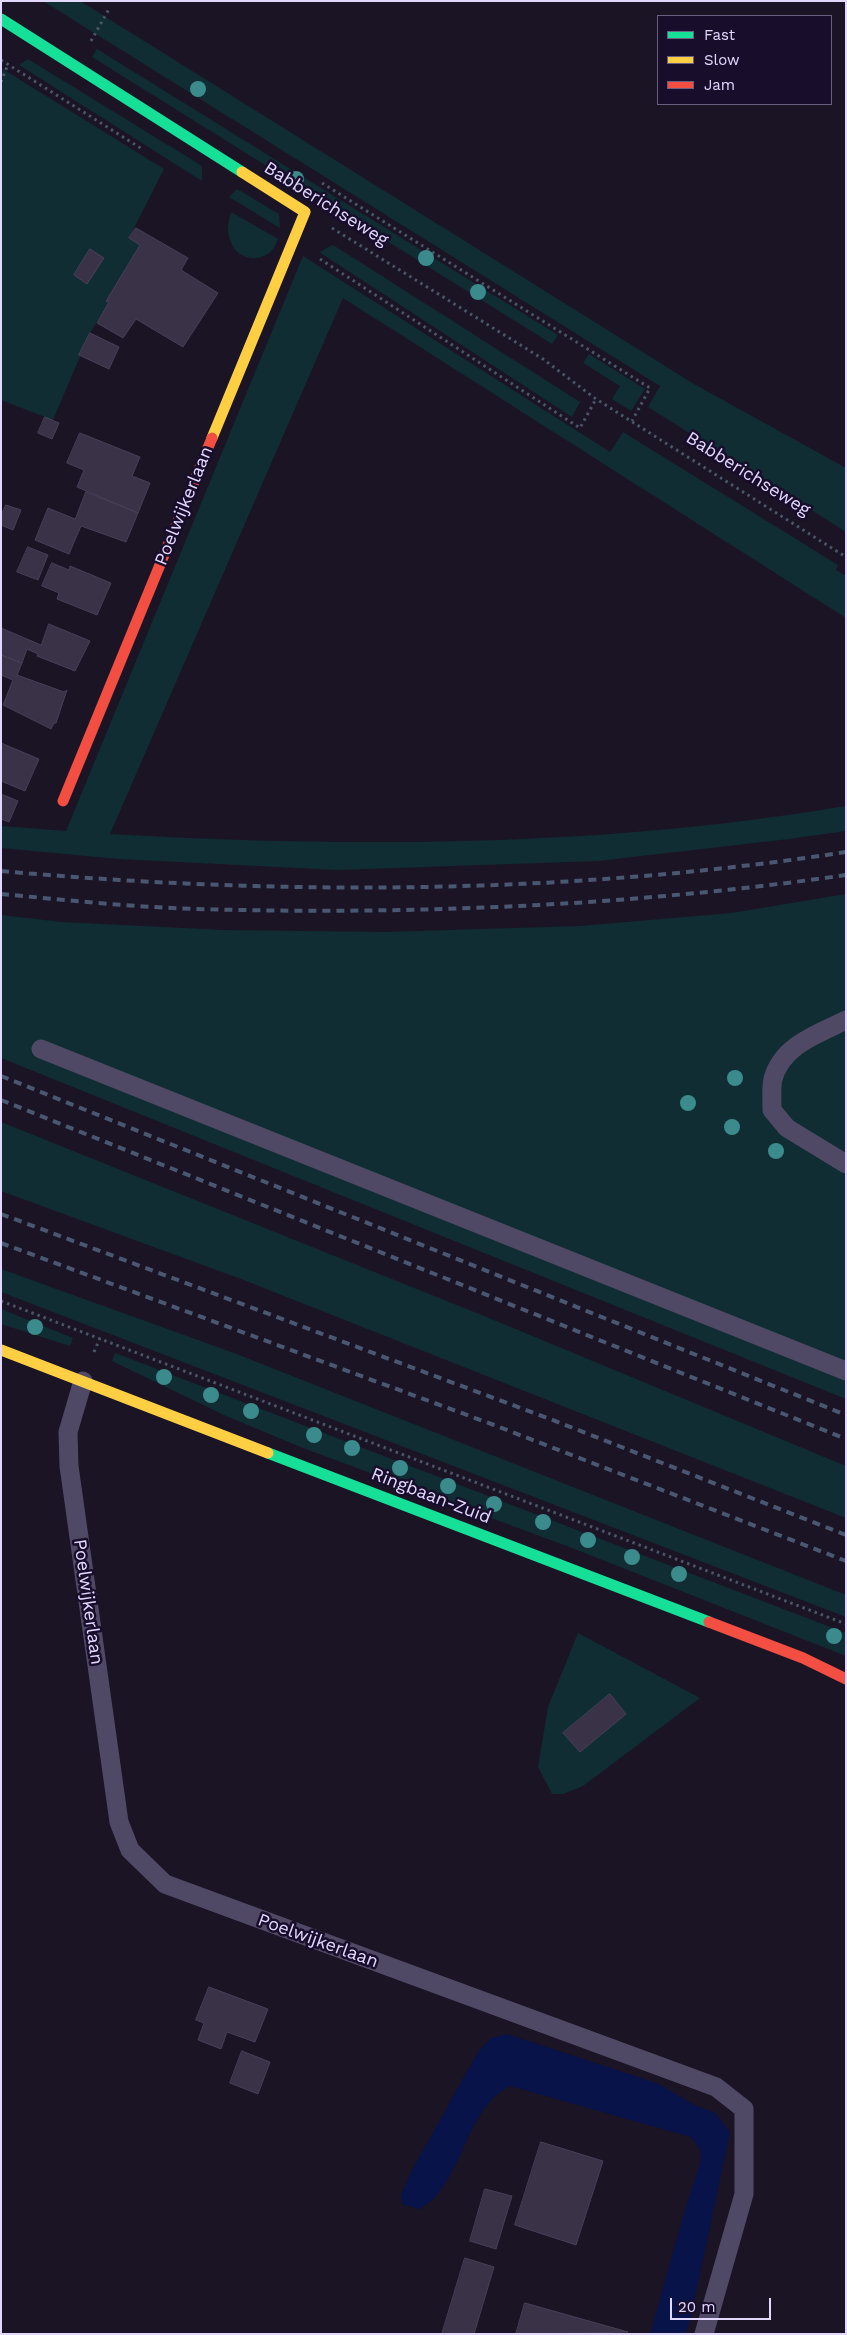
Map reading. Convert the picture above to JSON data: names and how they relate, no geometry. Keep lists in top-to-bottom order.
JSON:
{
  "streets": {
    "street": ["Babberichseweg", "Poelwijkerlaan", "Ringbaan-Zuid"]
  },
  "crossings": [
    ["Babberichseweg", "Poelwijkerlaan"],
    ["Poelwijkerlaan", "Ringbaan-Zuid"]
  ],
  "legend": ["Fast", "Slow", "Jam"],
  "scale_bar": "20 m"
}
